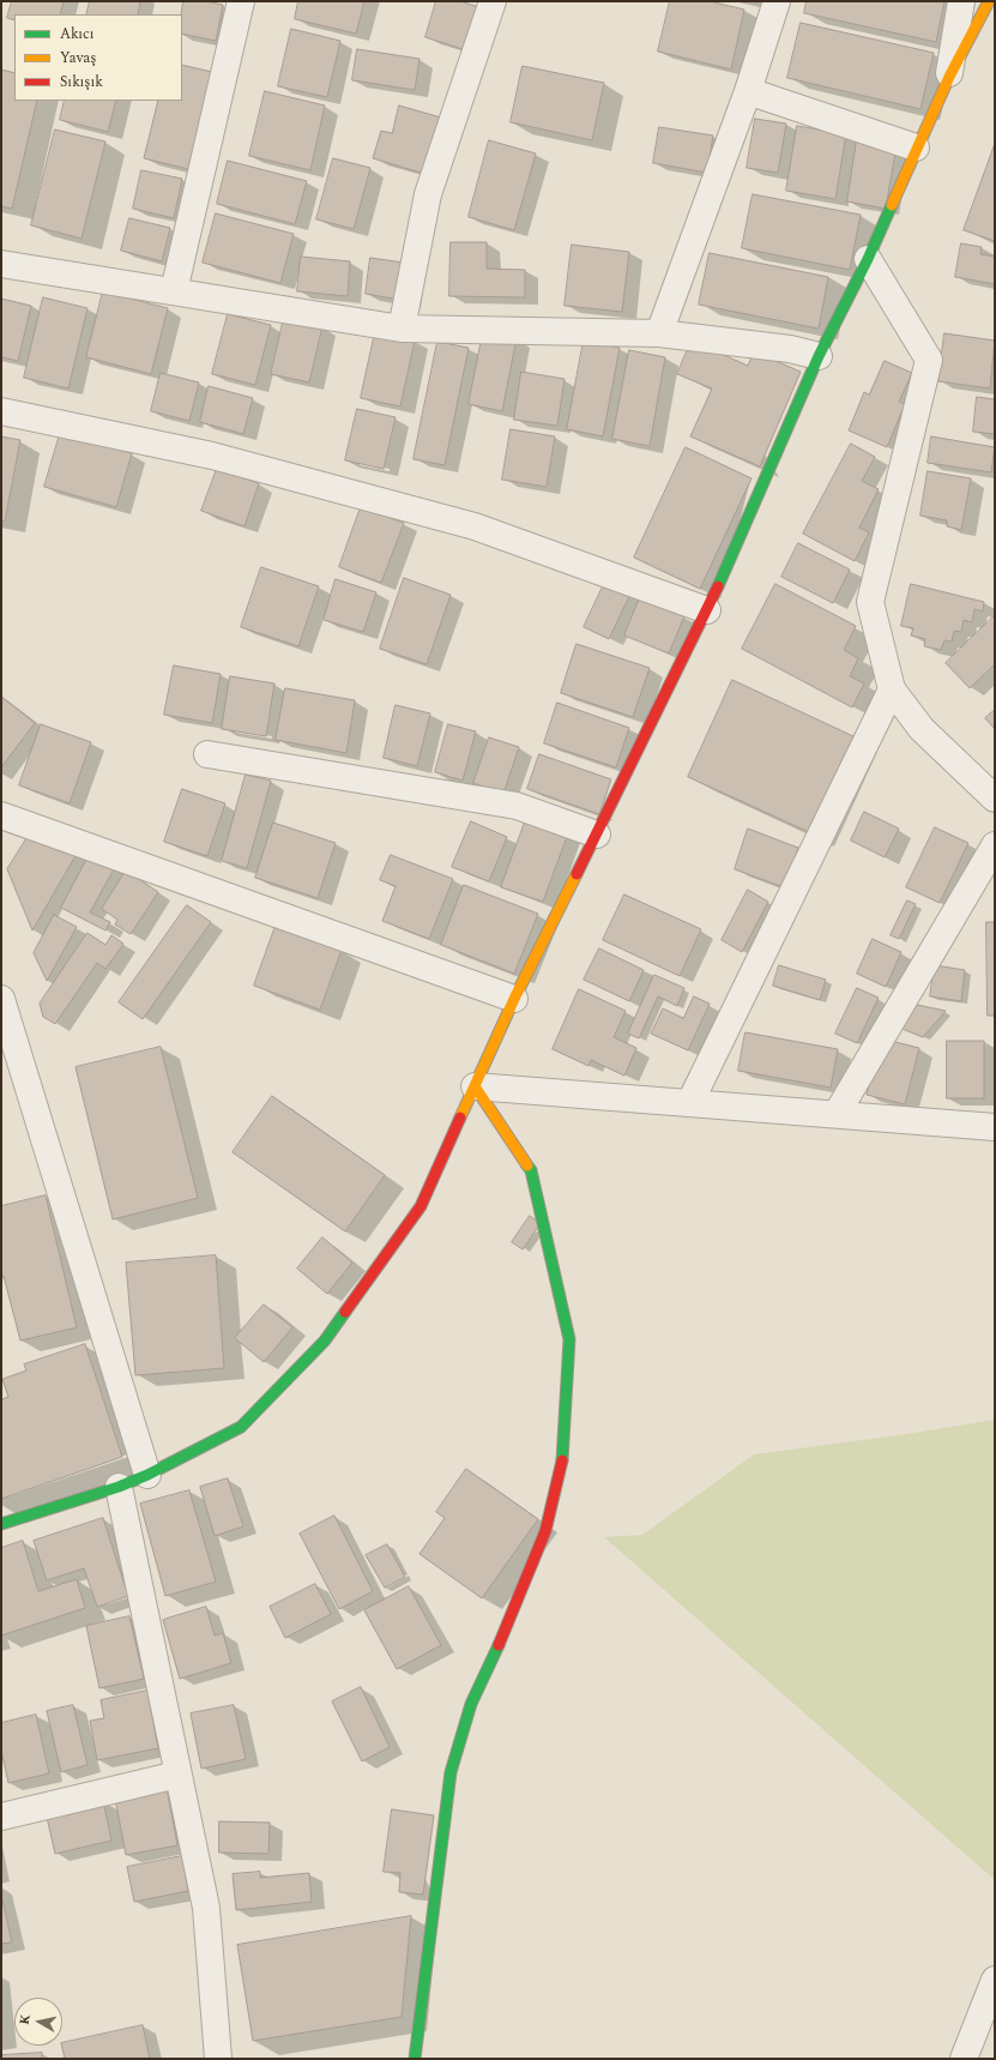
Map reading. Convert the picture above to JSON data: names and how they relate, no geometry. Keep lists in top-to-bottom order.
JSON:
{
  "legend": ["Akıcı", "Yavaş", "Sıkışık"],
  "north": "left"
}
